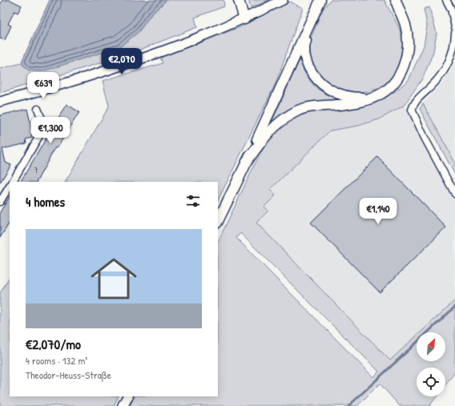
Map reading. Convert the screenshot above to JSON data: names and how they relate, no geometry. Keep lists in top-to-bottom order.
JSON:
{
  "house_numbers": ["7"],
  "north": "top right",
  "page": {
    "price": [
      "€2,070",
      "€639",
      "€1,300",
      "€1,140"
    ],
    "heading": "4 homes",
    "list": [
      {
        "name": "€2,070/mo",
        "note": "4 rooms · 132 m² · Theodor-Heuss-Straße"
      }
    ]
  }
}
